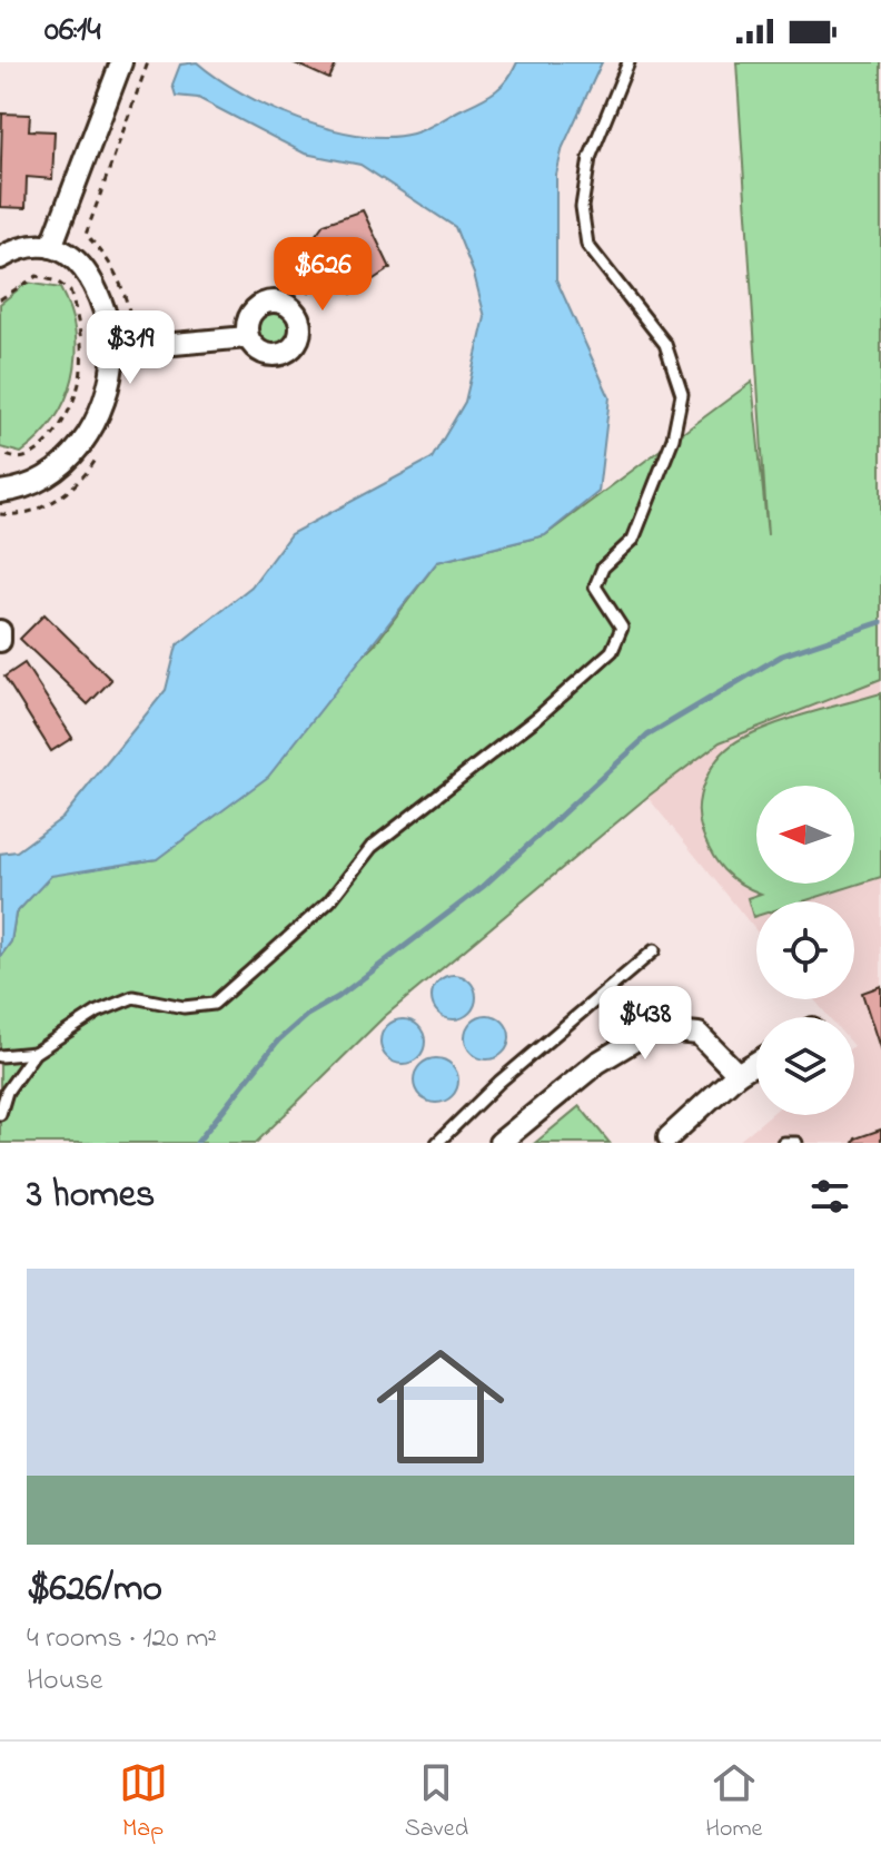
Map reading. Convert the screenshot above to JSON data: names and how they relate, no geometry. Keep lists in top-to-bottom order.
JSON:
{
  "north": "left",
  "page": {
    "status": "06:14",
    "price": ["$626", "$319", "$438"],
    "heading": "3 homes",
    "list": [
      {
        "name": "$626/mo",
        "note": "4 rooms · 120 m² · House"
      }
    ],
    "tabs": ["Map", "Saved", "Home"]
  }
}
